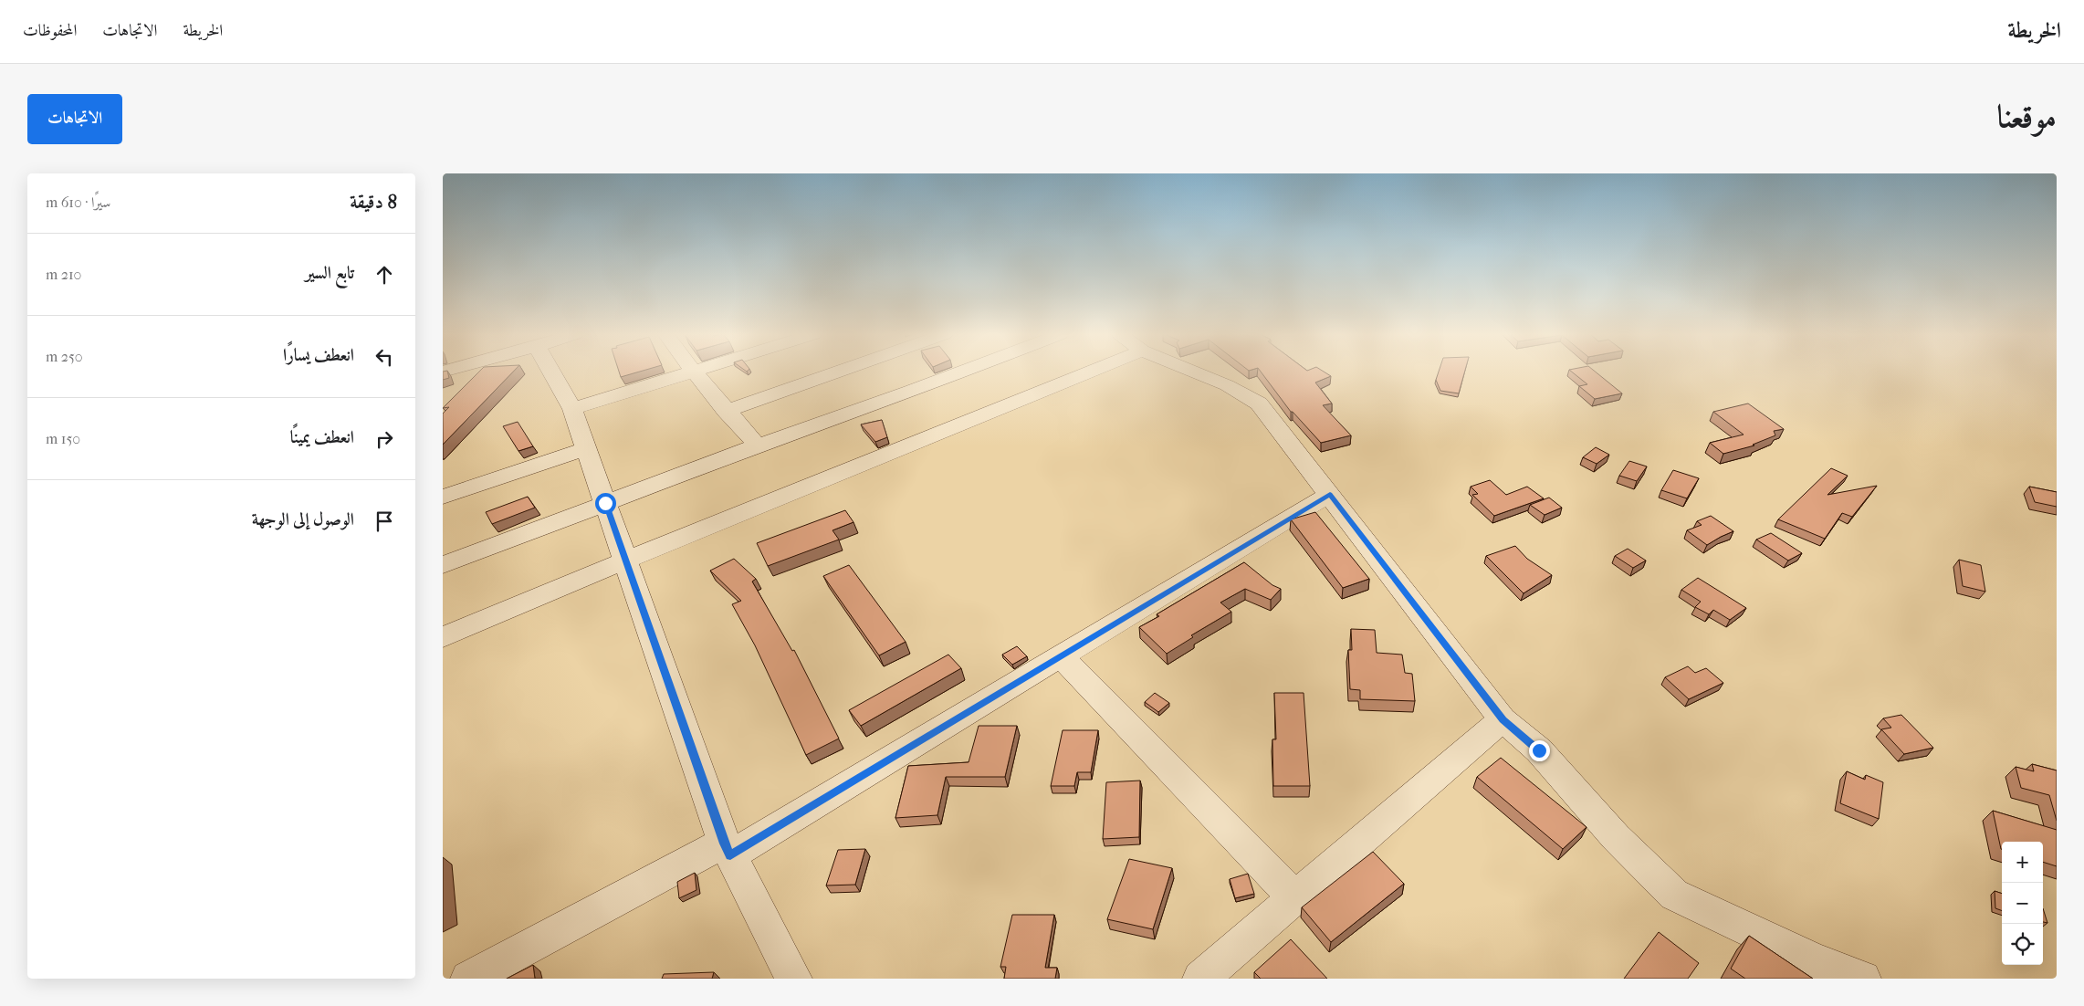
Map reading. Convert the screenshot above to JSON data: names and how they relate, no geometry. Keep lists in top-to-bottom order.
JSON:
{
  "page": {
    "header": "الخريطة",
    "nav": ["الخريطة", "الاتجاهات", "المحفوظات"],
    "title": "موقعنا",
    "buttons": "الاتجاهات",
    "heading": ["8 دقيقة", "سيرًا · 610 m"],
    "list": [
      ["تابع السير", "210 m"],
      ["انعطف يسارًا", "250 m"],
      ["انعطف يمينًا", "150 m"],
      "الوصول إلى الوجهة"
    ],
    "map_buttons": ["+", "−"]
  }
}
